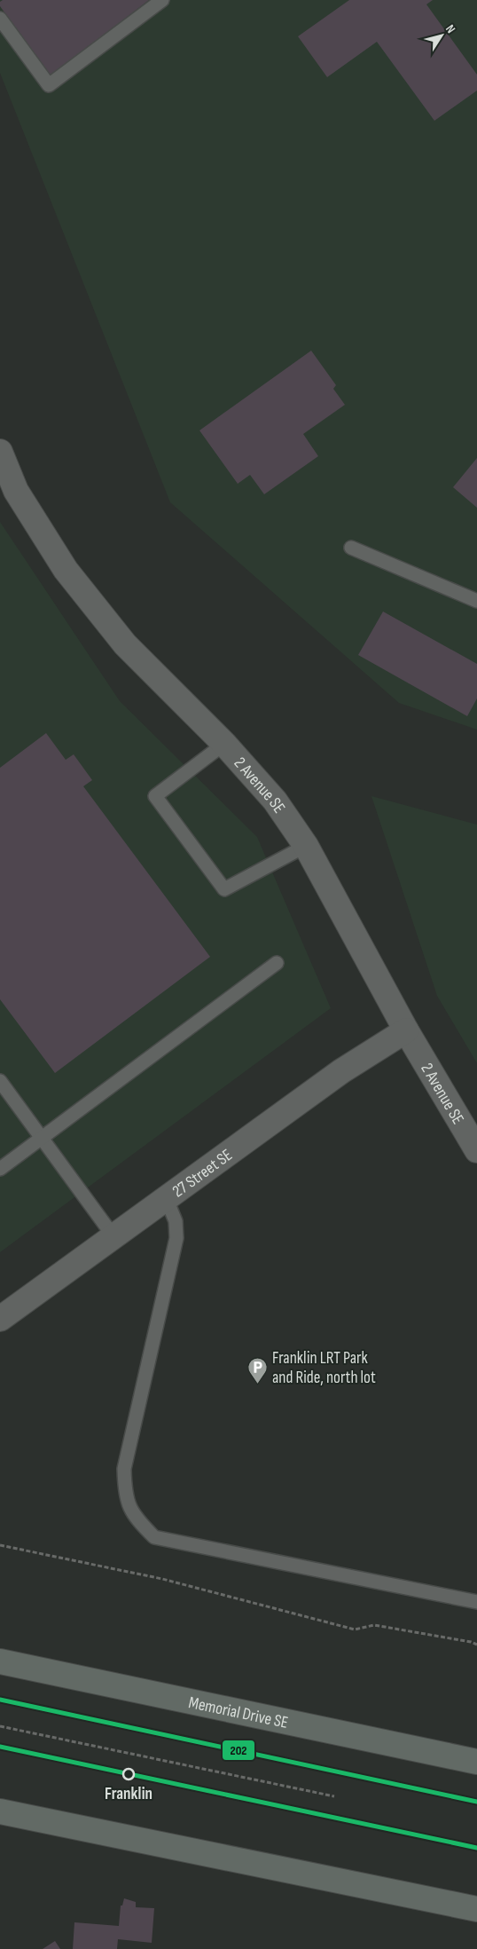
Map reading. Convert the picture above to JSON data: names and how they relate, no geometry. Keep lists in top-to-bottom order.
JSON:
{
  "streets": {
    "main road": ["Memorial Drive SE"],
    "street": ["2 Avenue SE", "27 Street SE"]
  },
  "crossings": [
    ["2 Avenue SE", "27 Street SE"]
  ],
  "places": {
    "parking": ["Franklin LRT Park and Ride, north lot"],
    "other": ["Franklin"]
  },
  "lines": ["transit line 202"],
  "north": "top right"
}
